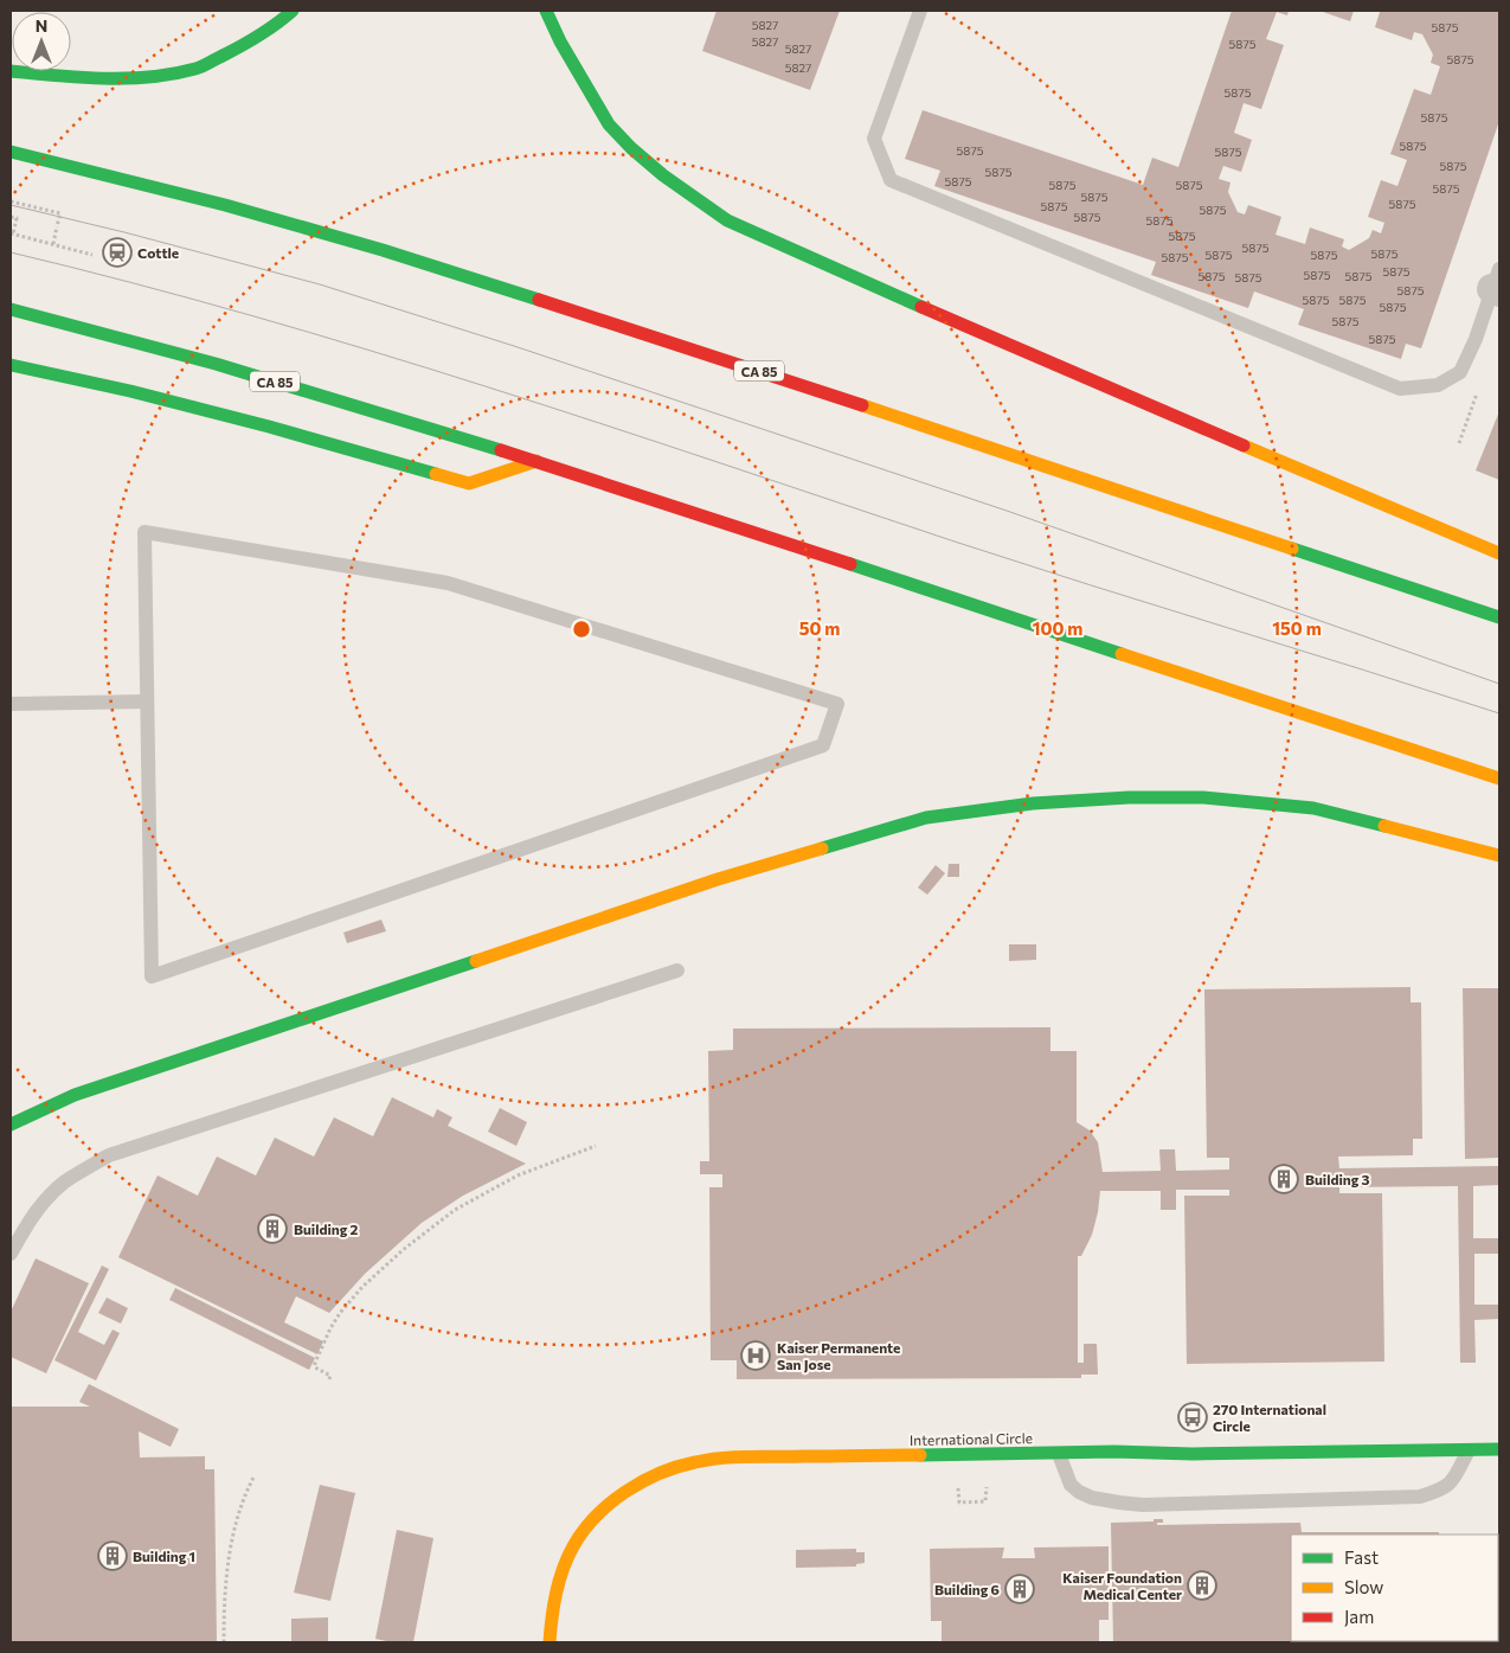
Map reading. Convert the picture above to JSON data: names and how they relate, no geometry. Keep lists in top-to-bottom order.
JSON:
{
  "streets": {
    "main road": ["CA 85", "International Circle"]
  },
  "places": {
    "station": ["Cottle"],
    "building": [
      "Building 3",
      "Building 2",
      "Building 1",
      "Kaiser Foundation Medical Center",
      "Building 6"
    ],
    "hospital": ["Kaiser Permanente San Jose"],
    "bus stop": ["270 International Circle"]
  },
  "house_numbers": [
    "5827",
    "5875",
    "5827",
    "5875",
    "5827",
    "5875",
    "5827",
    "5875",
    "5875",
    "5875",
    "5875",
    "5875",
    "5875",
    "5875",
    "5875",
    "5875",
    "5875",
    "5875",
    "5875",
    "5875",
    "5875",
    "5875",
    "5875",
    "5875",
    "5875",
    "5875",
    "5875",
    "5875",
    "5875",
    "5875",
    "5875",
    "5875",
    "5875",
    "5875",
    "5875",
    "5875",
    "5875",
    "5875",
    "5875",
    "5875",
    "5875"
  ],
  "legend": ["Fast", "Slow", "Jam"],
  "north": "top",
  "rings": ["50 m", "100 m", "150 m"]
}
